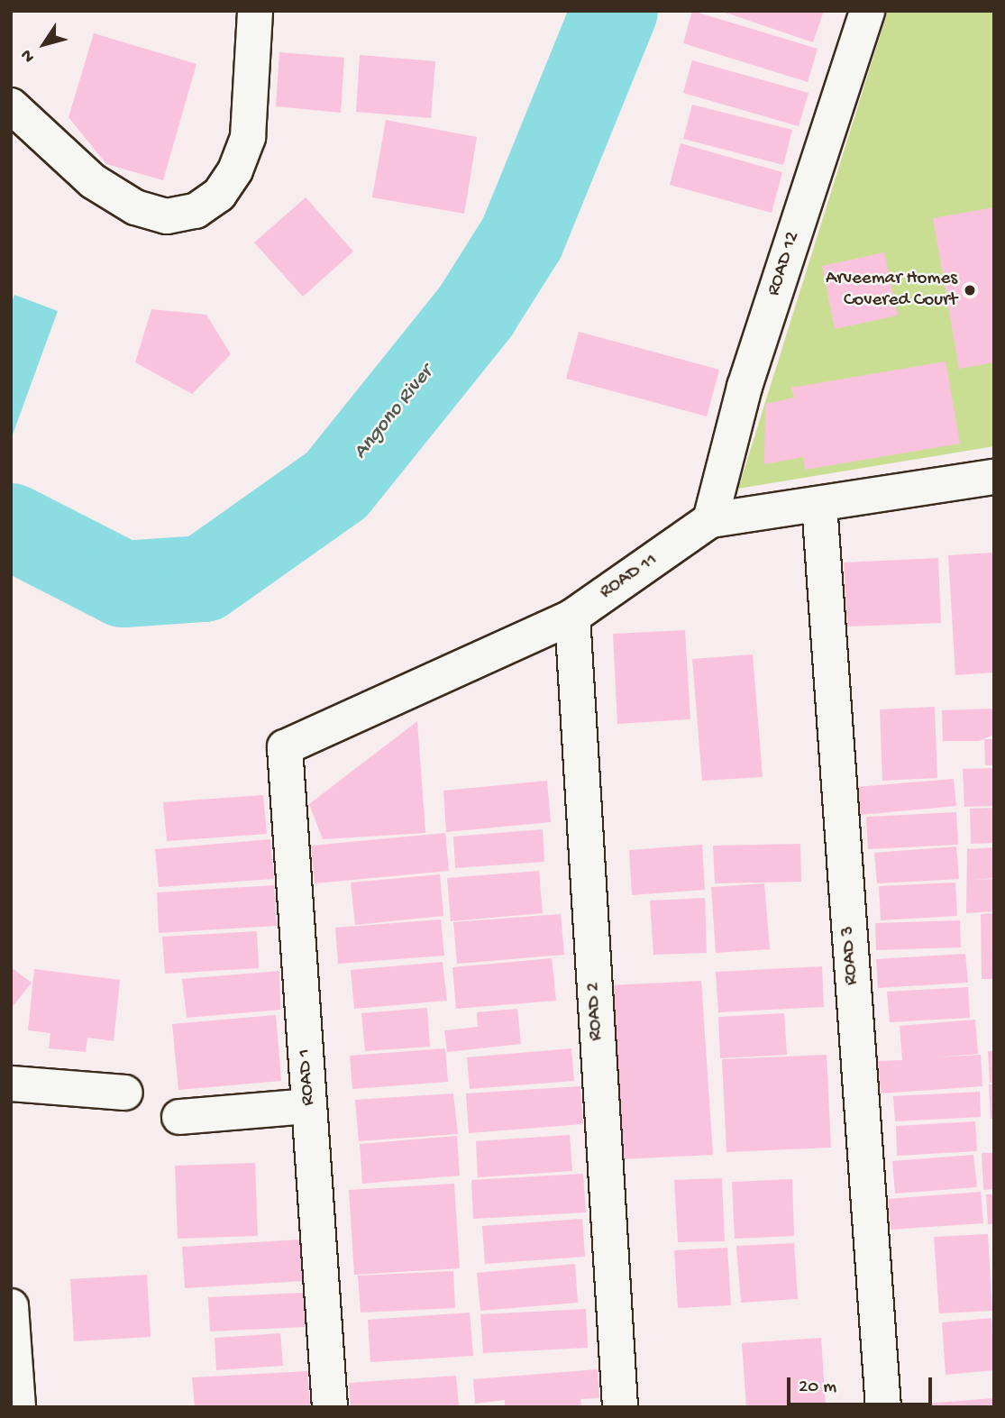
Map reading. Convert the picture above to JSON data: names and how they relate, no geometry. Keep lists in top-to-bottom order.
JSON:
{
  "streets": {
    "street": [
      "ROAD 12",
      "ROAD 11",
      "ROAD 3",
      "ROAD 2",
      "ROAD 1"
    ]
  },
  "crossings": [
    ["ROAD 12", "ROAD 11"],
    ["ROAD 11", "ROAD 3"],
    ["ROAD 11", "ROAD 2"],
    ["ROAD 11", "ROAD 1"]
  ],
  "water": ["Angono River"],
  "places": ["Arveemar Homes Covered Court"],
  "scale_bar": "20 m",
  "north": "bottom left"
}
